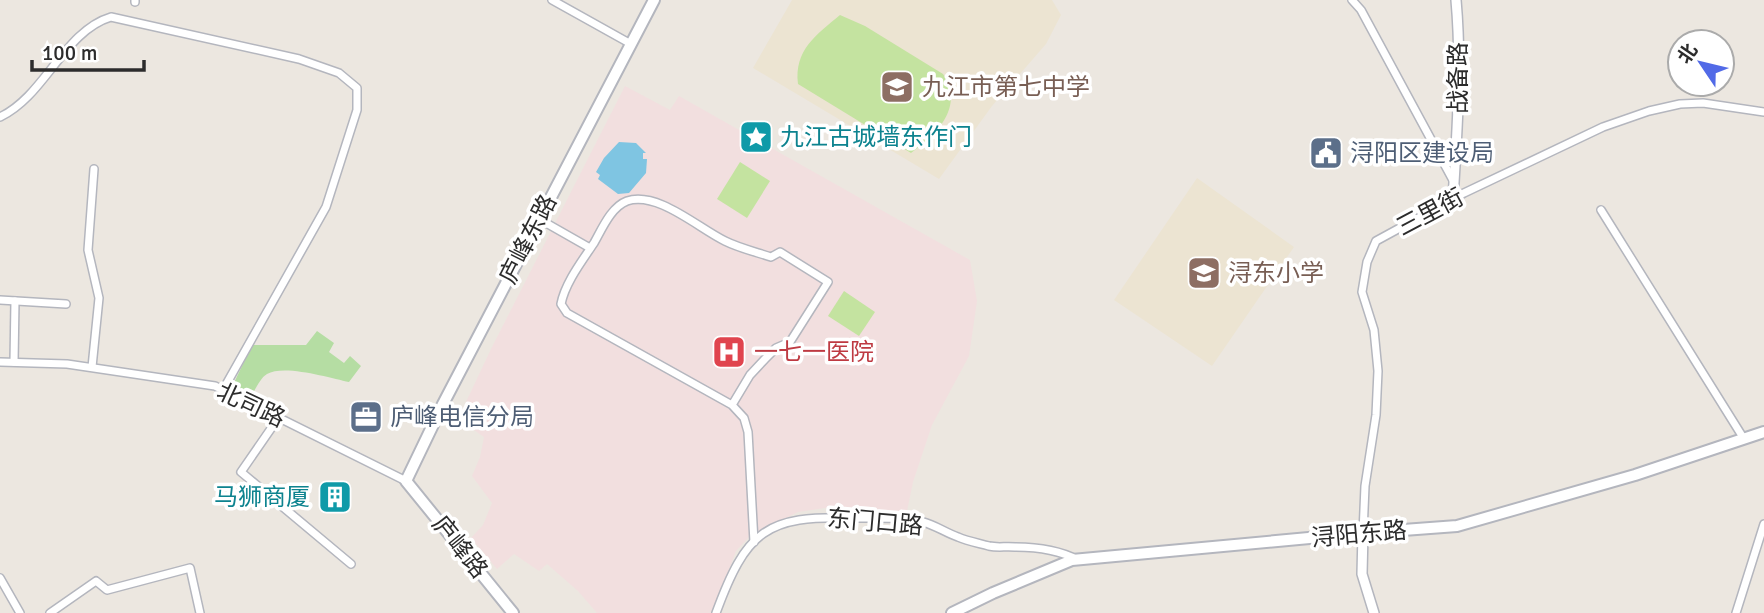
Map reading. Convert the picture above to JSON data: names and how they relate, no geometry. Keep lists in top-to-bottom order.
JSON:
{
  "streets": {
    "main road": ["庐峰东路", "浔阳东路", "庐峰路"],
    "street": [
      "战备路",
      "三里街",
      "北司路",
      "东门口路"
    ]
  },
  "crossings": [
    ["战备路", "三里街"],
    ["三里街", "浔阳东路"],
    ["庐峰东路", "北司路"],
    ["庐峰东路", "庐峰路"],
    ["北司路", "庐峰路"],
    ["东门口路", "浔阳东路"]
  ],
  "places": {
    "school or university": ["九江市第七中学", "浔东小学"],
    "place": ["九江古城墙东作门"],
    "public building": ["浔阳区建设局"],
    "hospital": ["一七一医院"],
    "office": ["庐峰电信分局"],
    "building": ["马狮商厦"]
  },
  "scale_bar": "100 m",
  "north": "top left"
}
